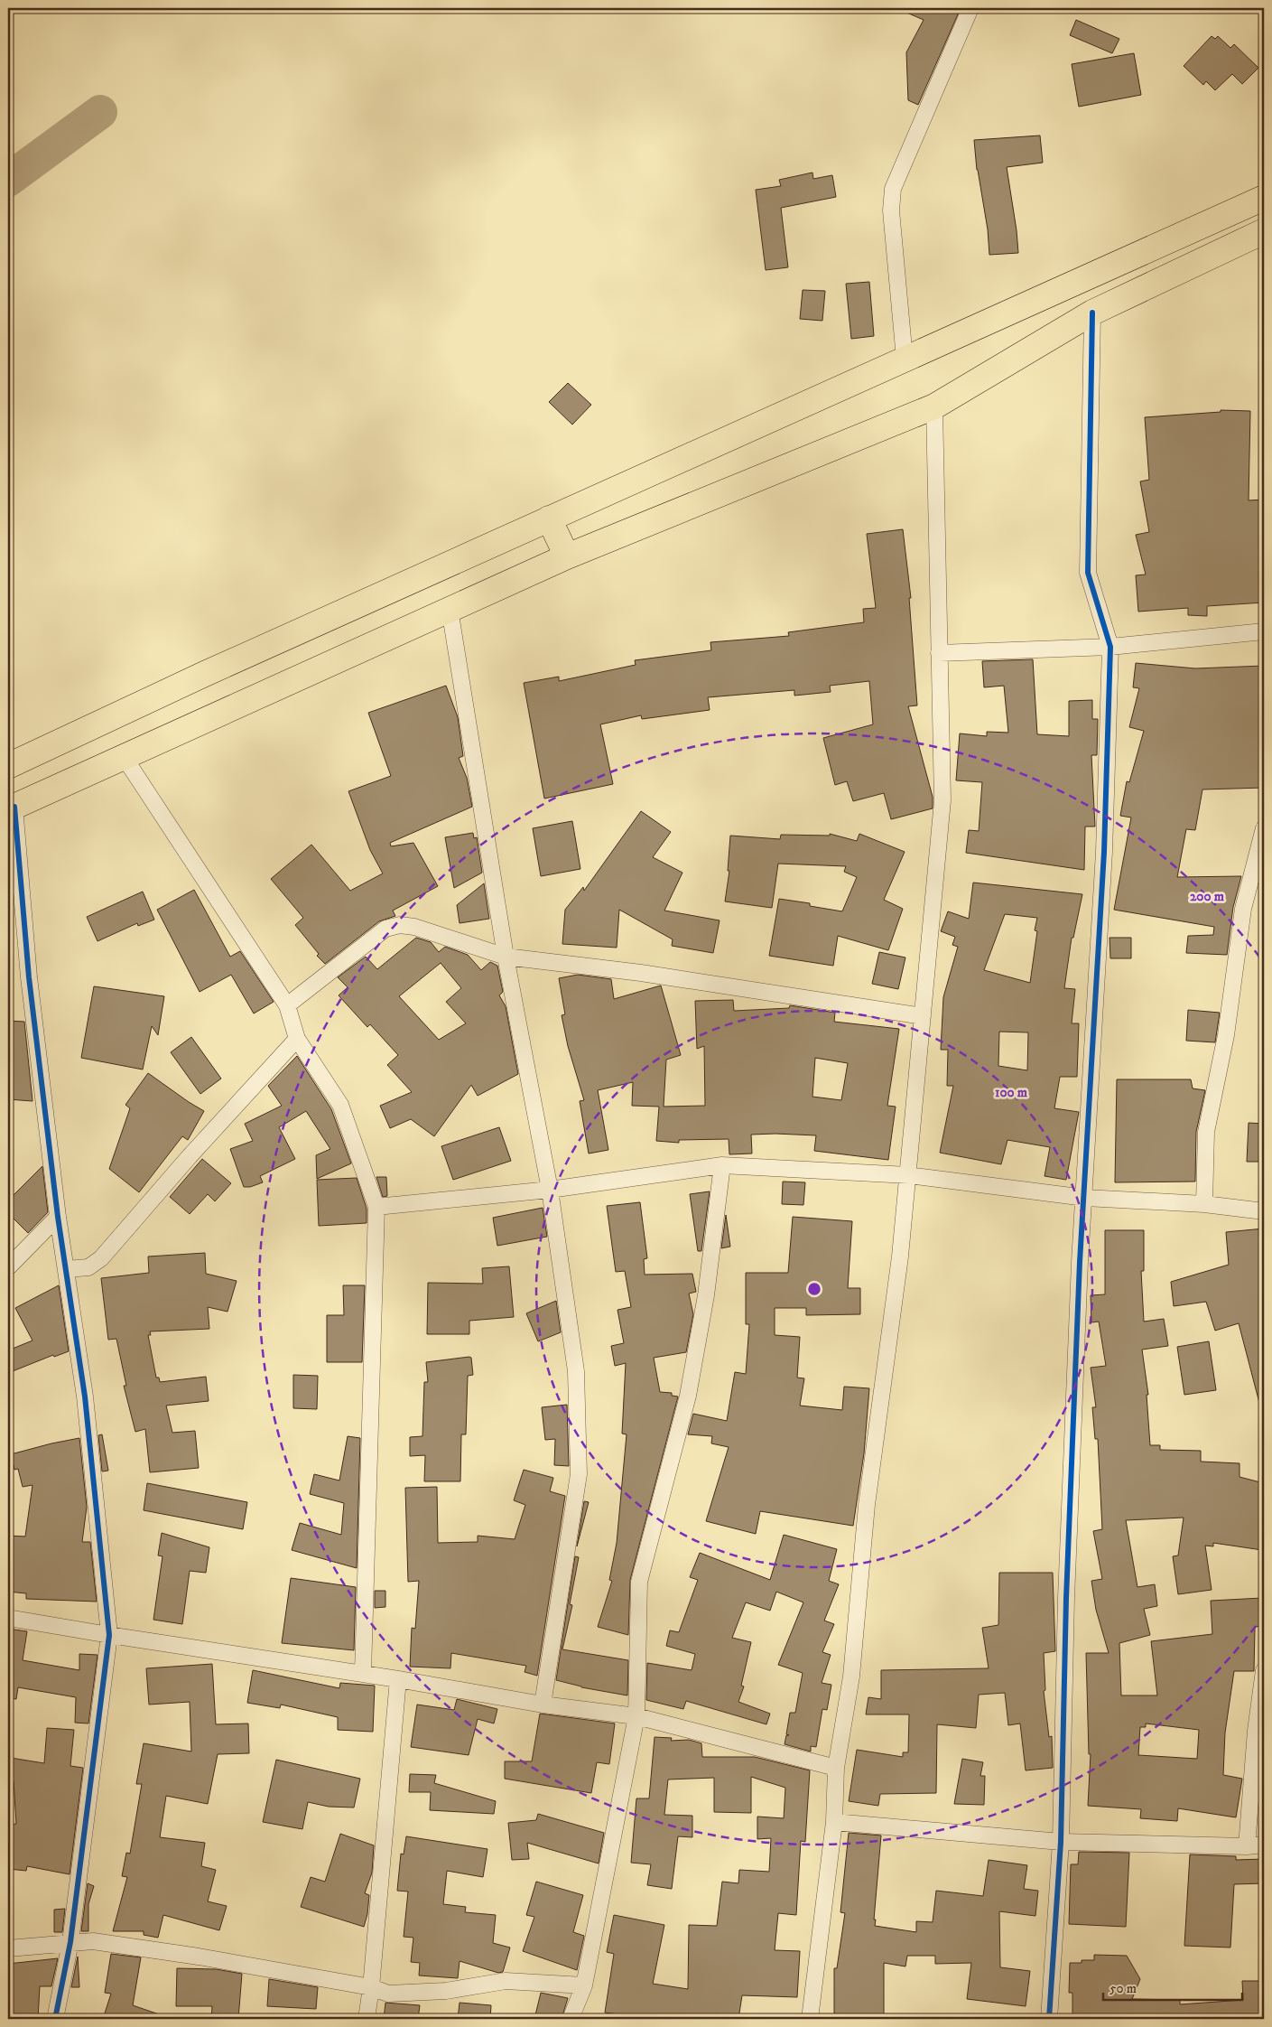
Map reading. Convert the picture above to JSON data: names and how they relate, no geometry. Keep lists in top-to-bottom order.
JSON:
{
  "scale_bar": "50 m",
  "rings": ["200 m", "100 m"]
}
